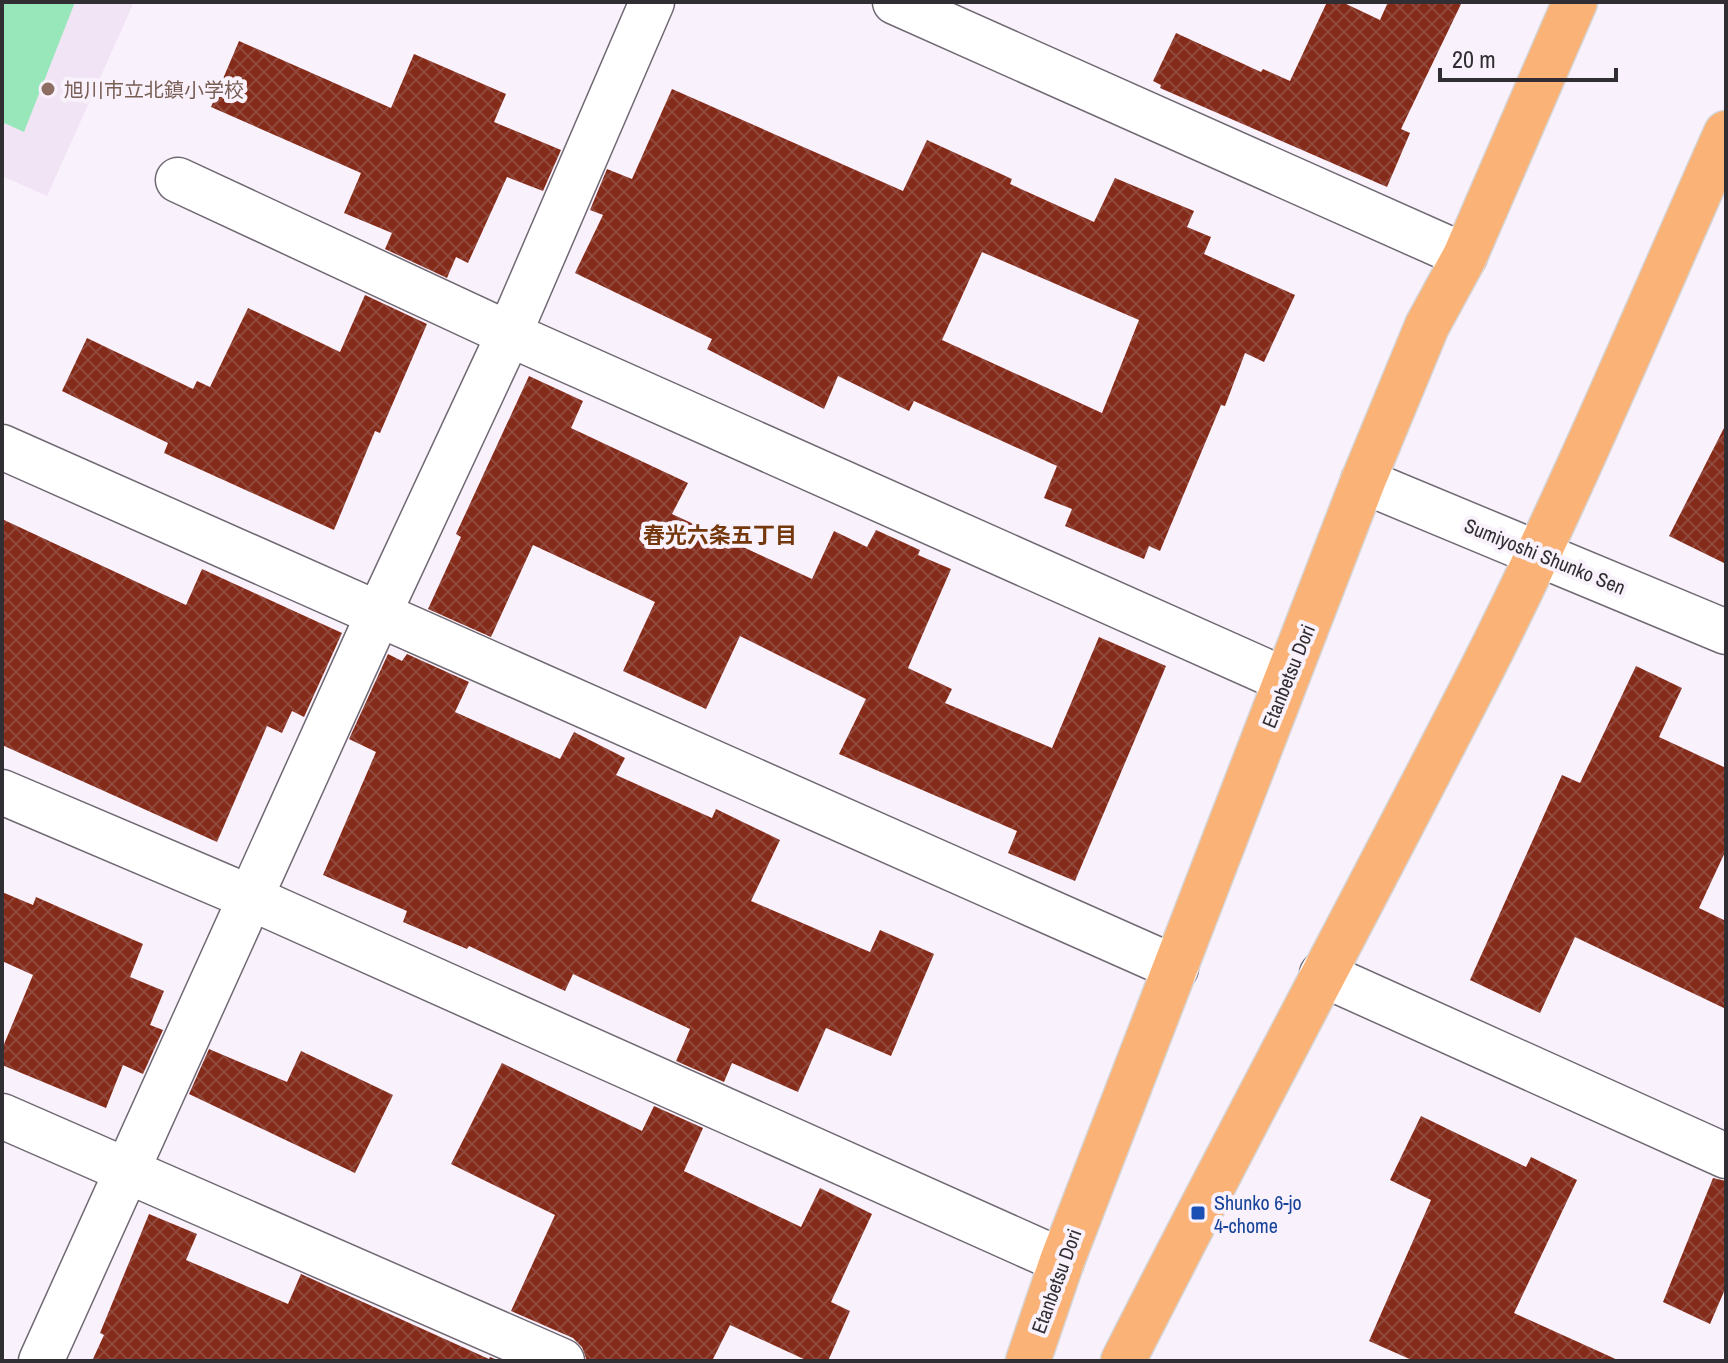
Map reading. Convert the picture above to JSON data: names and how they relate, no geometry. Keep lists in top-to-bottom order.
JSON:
{
  "streets": {
    "main road": ["Etanbetsu Dori"],
    "street": ["Sumiyoshi Shunko Sen"]
  },
  "crossings": [
    ["Sumiyoshi Shunko Sen", "Etanbetsu Dori"]
  ],
  "districts": ["春光六条五丁目"],
  "places": {
    "other": ["旭川市立北鎮小学校"],
    "transit": ["Shunko 6-jo 4-chome"]
  },
  "scale_bar": "20 m"
}
